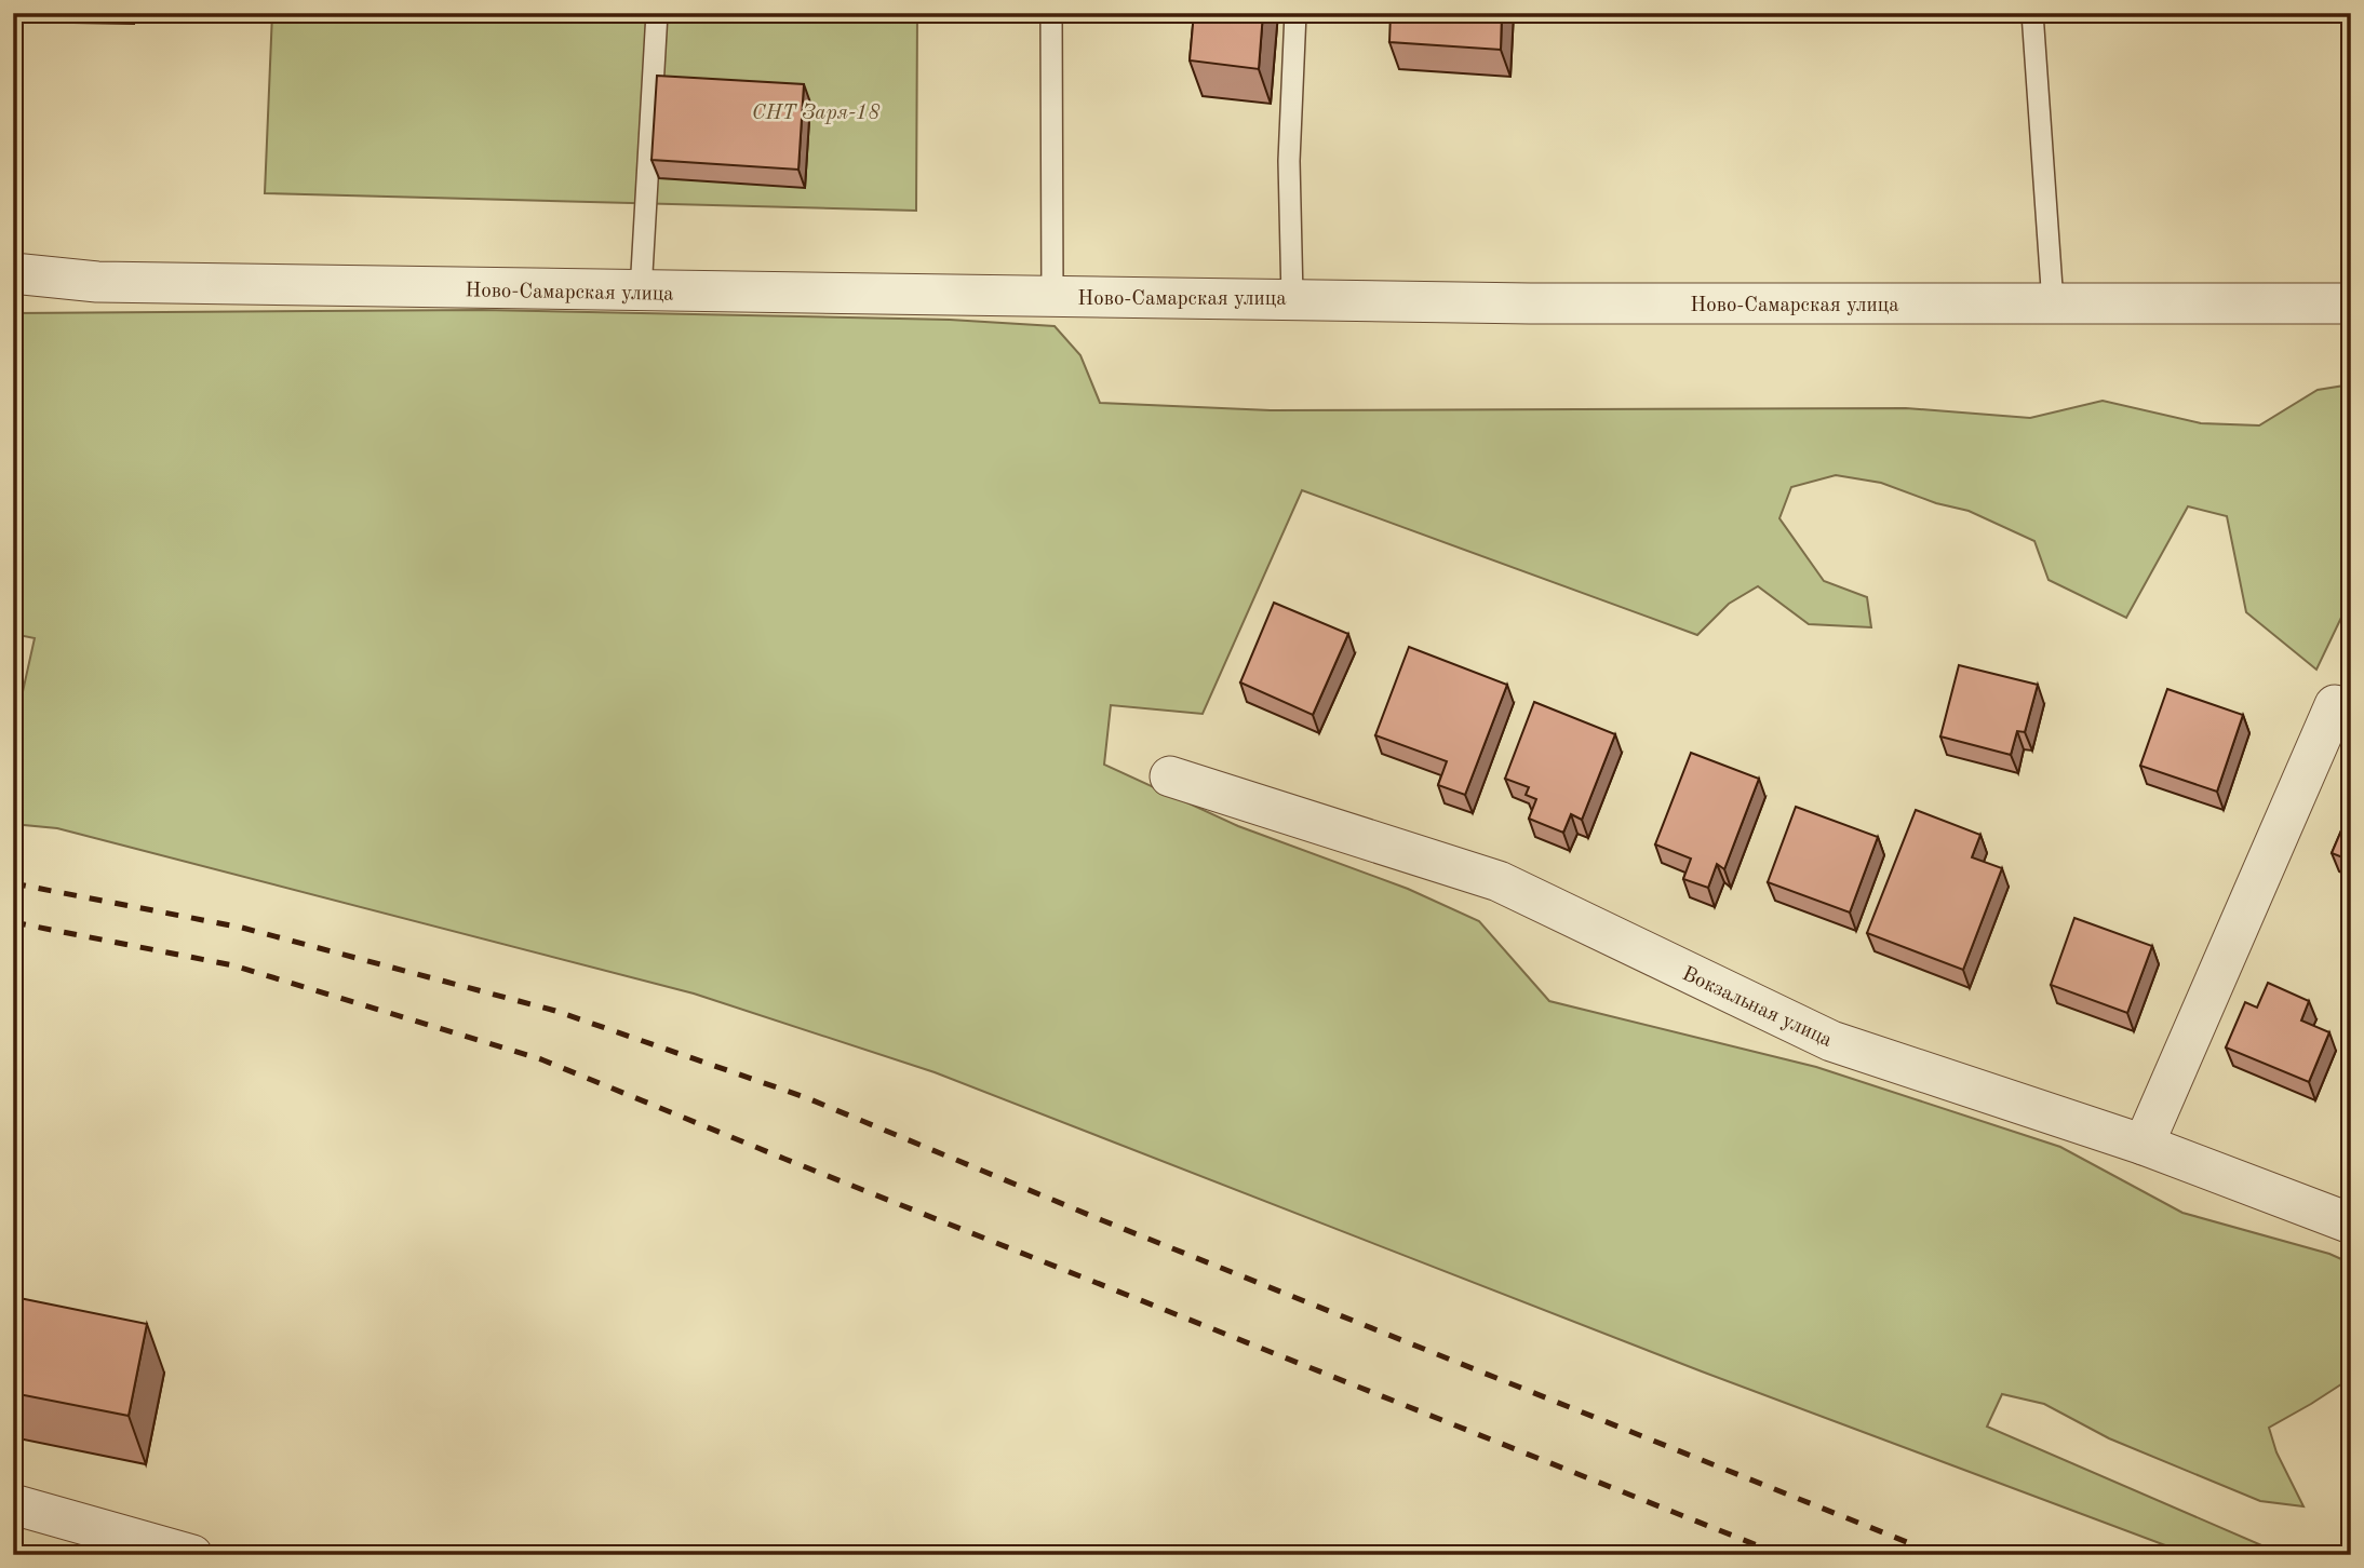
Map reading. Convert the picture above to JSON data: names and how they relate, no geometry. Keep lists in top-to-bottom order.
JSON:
{
  "streets": {
    "street": ["Ново-Самарская улица", "Вокзальная улица"]
  },
  "parks": ["СНТ Заря-18"]
}
